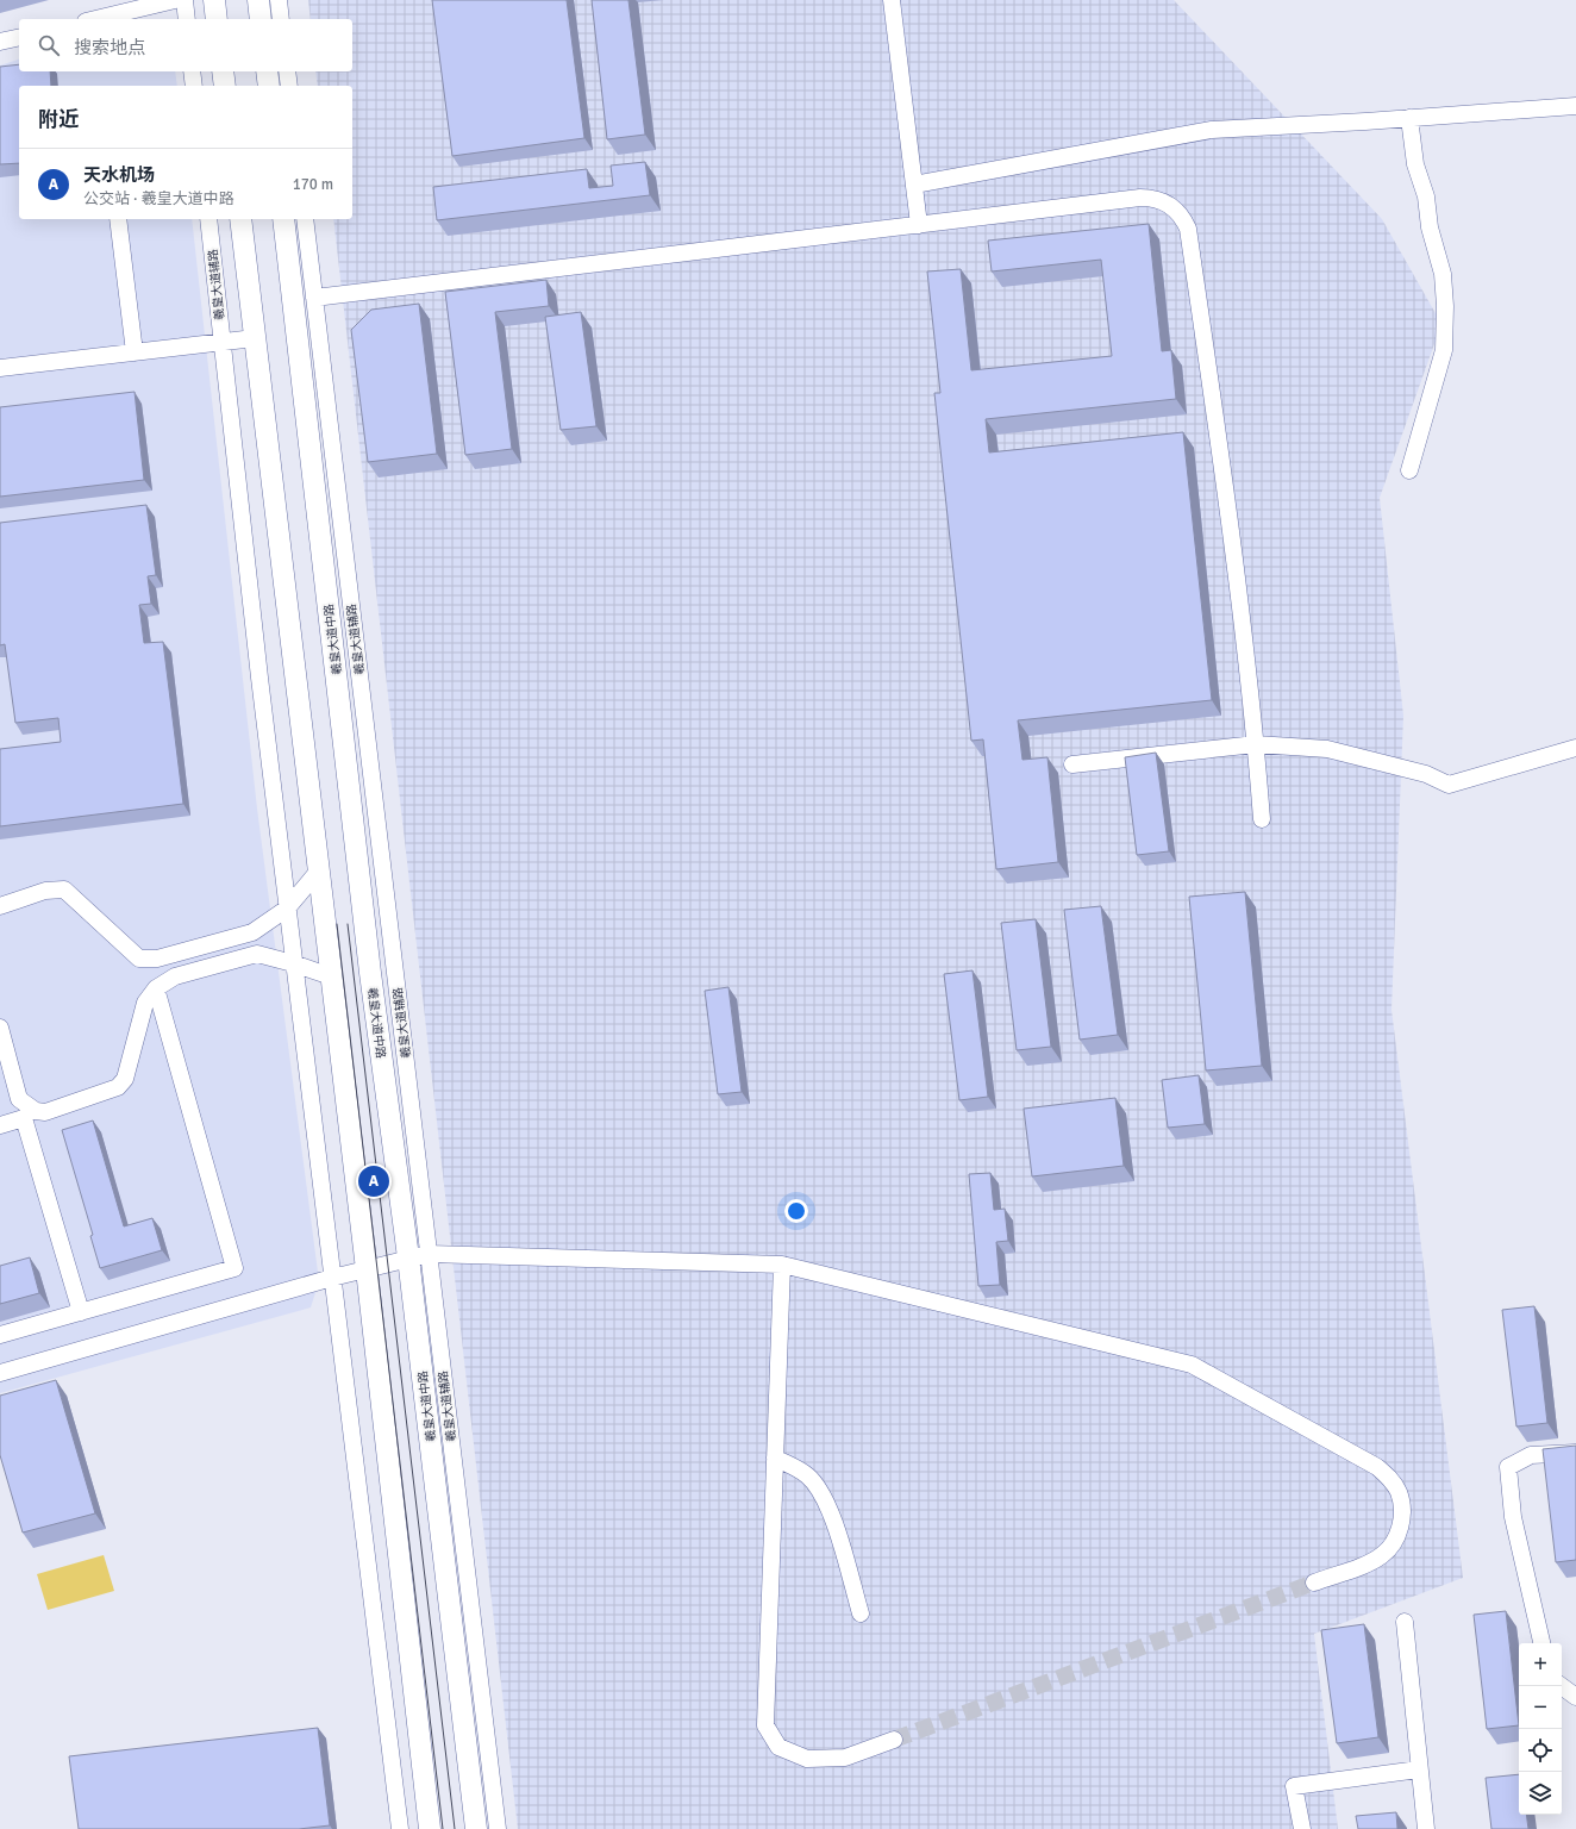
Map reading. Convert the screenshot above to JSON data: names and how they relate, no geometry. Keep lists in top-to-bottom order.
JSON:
{
  "streets": {
    "main road": ["羲皇大道中路"],
    "street": ["羲皇大道辅路"]
  },
  "crossings": [
    ["羲皇大道辅路", "羲皇大道中路"]
  ],
  "page": {
    "search": "搜索地点",
    "heading": "附近",
    "list": [
      {
        "mark": "A",
        "name": "天水机场",
        "note": "公交站 · 羲皇大道中路",
        "value": "170 m"
      }
    ],
    "pins": "A",
    "map_buttons": ["+", "−"]
  }
}
